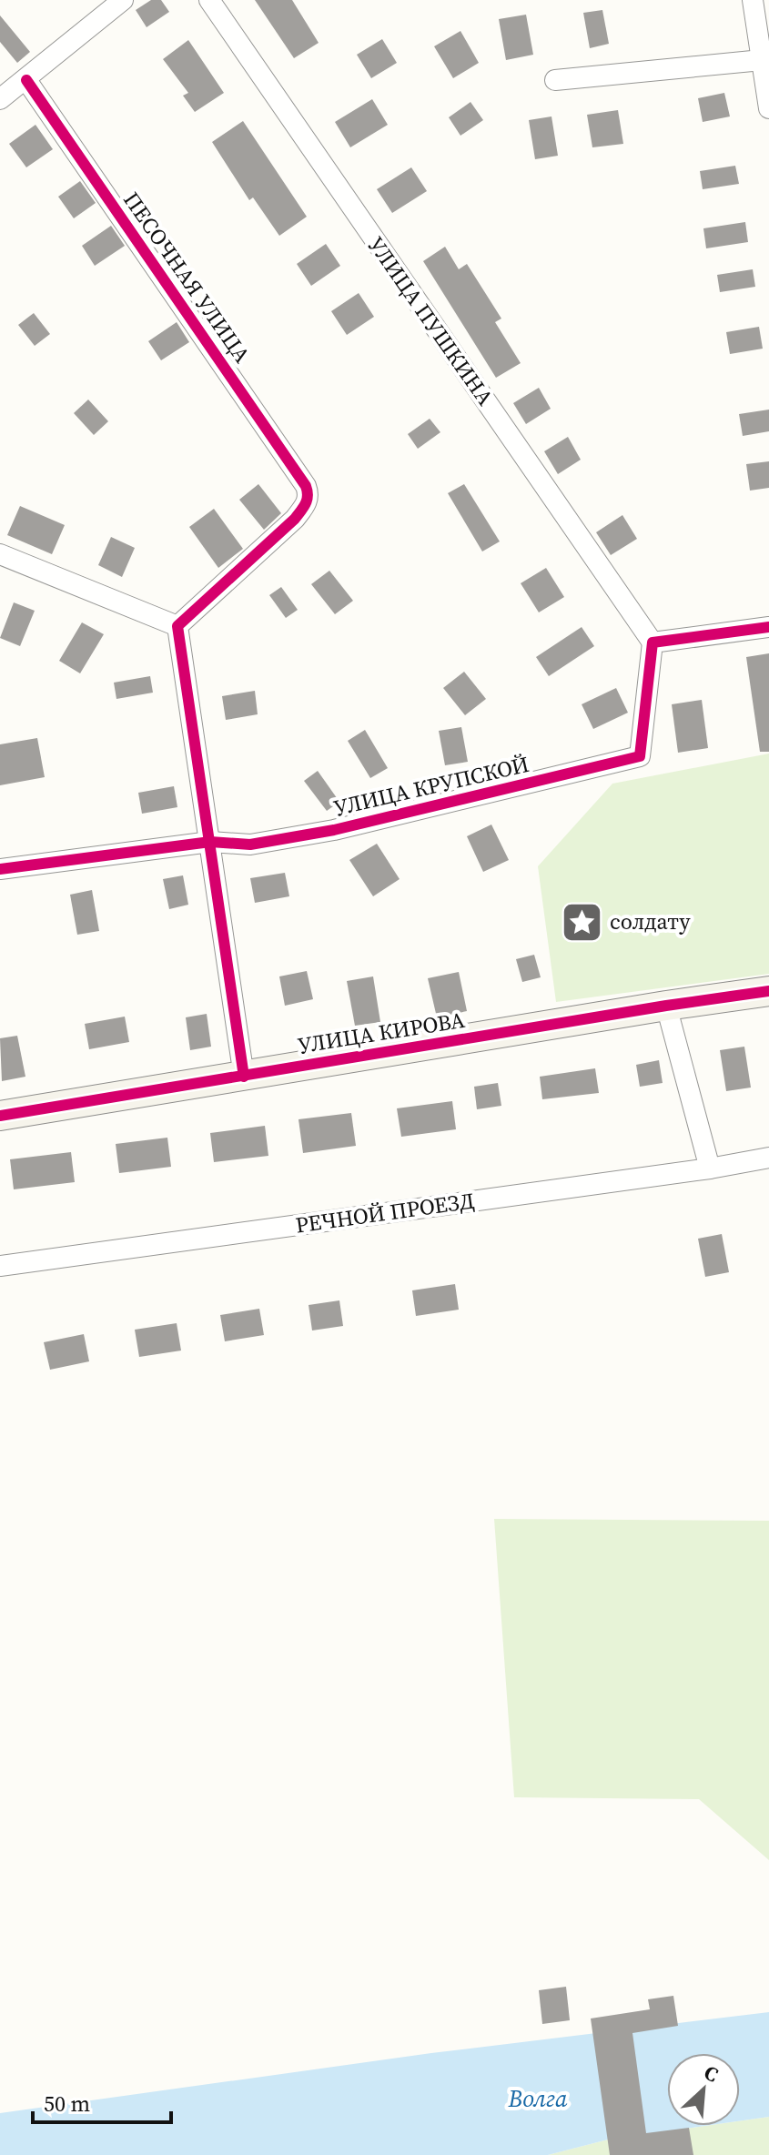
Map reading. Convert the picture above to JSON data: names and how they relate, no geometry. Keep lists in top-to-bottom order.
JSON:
{
  "streets": {
    "street": [
      "ПЕСОЧНАЯ УЛИЦА",
      "УЛИЦА ПУШКИНА",
      "УЛИЦА КРУПСКОЙ",
      "УЛИЦА КИРОВА",
      "РЕЧНОЙ ПРОЕЗД"
    ]
  },
  "crossings": [
    ["УЛИЦА ПУШКИНА", "УЛИЦА КРУПСКОЙ"]
  ],
  "water": ["Волга"],
  "places": {
    "place": ["солдату"]
  },
  "scale_bar": "50 m",
  "north": "top right"
}
